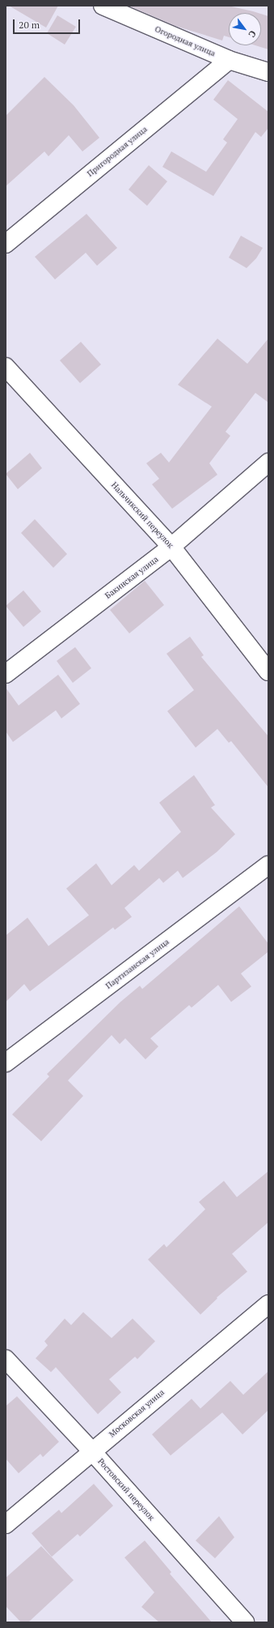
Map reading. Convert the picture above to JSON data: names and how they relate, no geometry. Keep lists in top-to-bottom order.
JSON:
{
  "streets": {
    "street": [
      "Огородная улица",
      "Пригородная улица",
      "Нальчикский переулок",
      "Бакинская улица",
      "Партизанская улица",
      "Московская улица",
      "Ростовский переулок"
    ]
  },
  "crossings": [
    ["Огородная улица", "Пригородная улица"],
    ["Нальчикский переулок", "Бакинская улица"],
    ["Московская улица", "Ростовский переулок"]
  ],
  "scale_bar": "20 m",
  "north": "bottom right"
}
